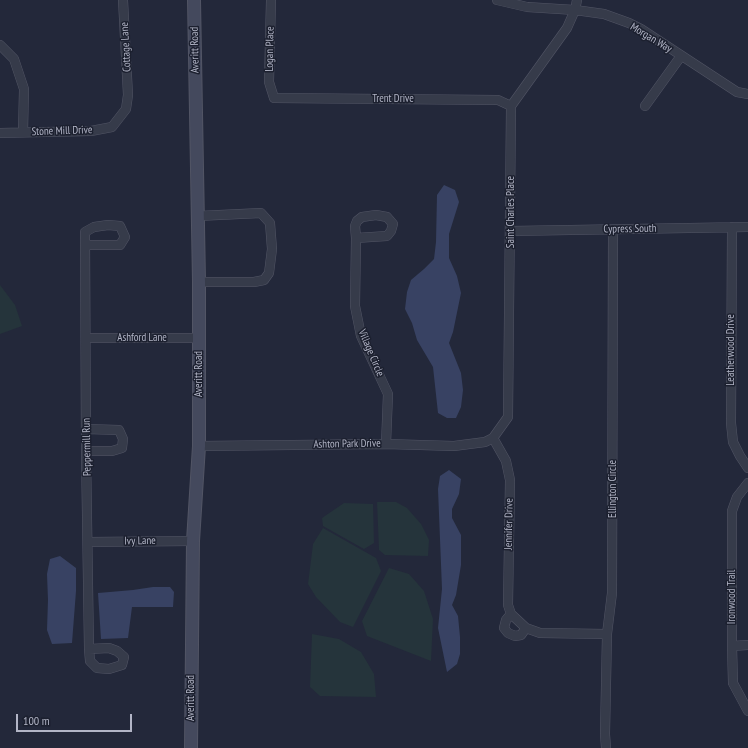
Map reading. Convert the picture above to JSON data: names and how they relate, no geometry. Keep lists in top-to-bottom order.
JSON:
{
  "streets": {
    "street": [
      "Morgan Way",
      "Cottage Lane",
      "Logan Place",
      "Averitt Road",
      "Trent Drive",
      "Stone Mill Drive",
      "Saint Charles Place",
      "Cypress South",
      "Ashford Lane",
      "Leatherwood Drive",
      "Village Circle",
      "Ashton Park Drive",
      "Peppermill Run",
      "Ellington Circle",
      "Jennifer Drive",
      "Ivy Lane",
      "Ironwood Trail"
    ]
  },
  "crossings": [
    ["Cottage Lane", "Stone Mill Drive"],
    ["Logan Place", "Trent Drive"],
    ["Averitt Road", "Ashford Lane"],
    ["Averitt Road", "Ashton Park Drive"],
    ["Averitt Road", "Ivy Lane"],
    ["Trent Drive", "Saint Charles Place"],
    ["Saint Charles Place", "Cypress South"],
    ["Saint Charles Place", "Ashton Park Drive"],
    ["Saint Charles Place", "Jennifer Drive"],
    ["Cypress South", "Leatherwood Drive"],
    ["Cypress South", "Ellington Circle"],
    ["Ashford Lane", "Peppermill Run"],
    ["Village Circle", "Ashton Park Drive"],
    ["Ashton Park Drive", "Jennifer Drive"],
    ["Peppermill Run", "Ivy Lane"]
  ],
  "scale_bar": "100 m"
}
